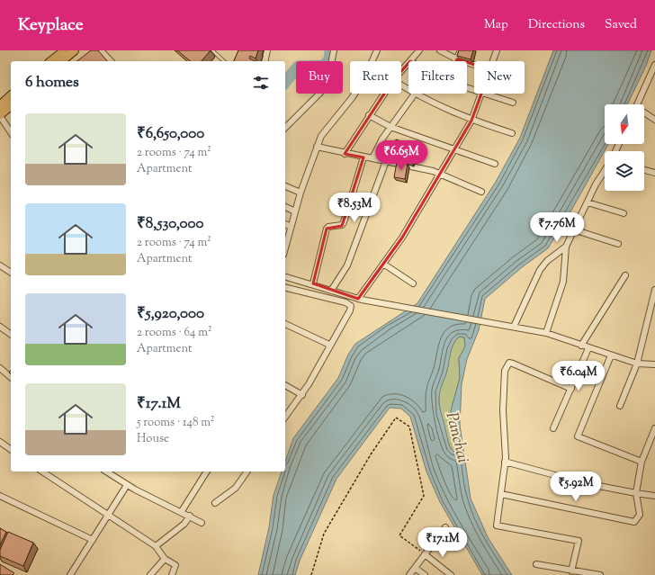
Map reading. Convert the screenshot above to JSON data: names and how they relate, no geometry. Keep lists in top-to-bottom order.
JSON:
{
  "water": ["Panchai"],
  "north": "bottom",
  "page": {
    "header": "Keyplace",
    "nav": ["Map", "Directions", "Saved"],
    "chip": [
      "Buy",
      "Rent",
      "Filters",
      "New"
    ],
    "heading": "6 homes",
    "list": [
      {
        "name": "₹6,650,000",
        "note": "2 rooms · 74 m² · Apartment"
      },
      {
        "name": "₹8,530,000",
        "note": "2 rooms · 74 m² · Apartment"
      },
      {
        "name": "₹5,920,000",
        "note": "2 rooms · 64 m² · Apartment"
      },
      {
        "name": "₹17.1M",
        "note": "5 rooms · 148 m² · House"
      }
    ],
    "price": [
      "₹6.65M",
      "₹8.53M",
      "₹7.76M",
      "₹6.04M",
      "₹5.92M",
      "₹17.1M"
    ]
  }
}
